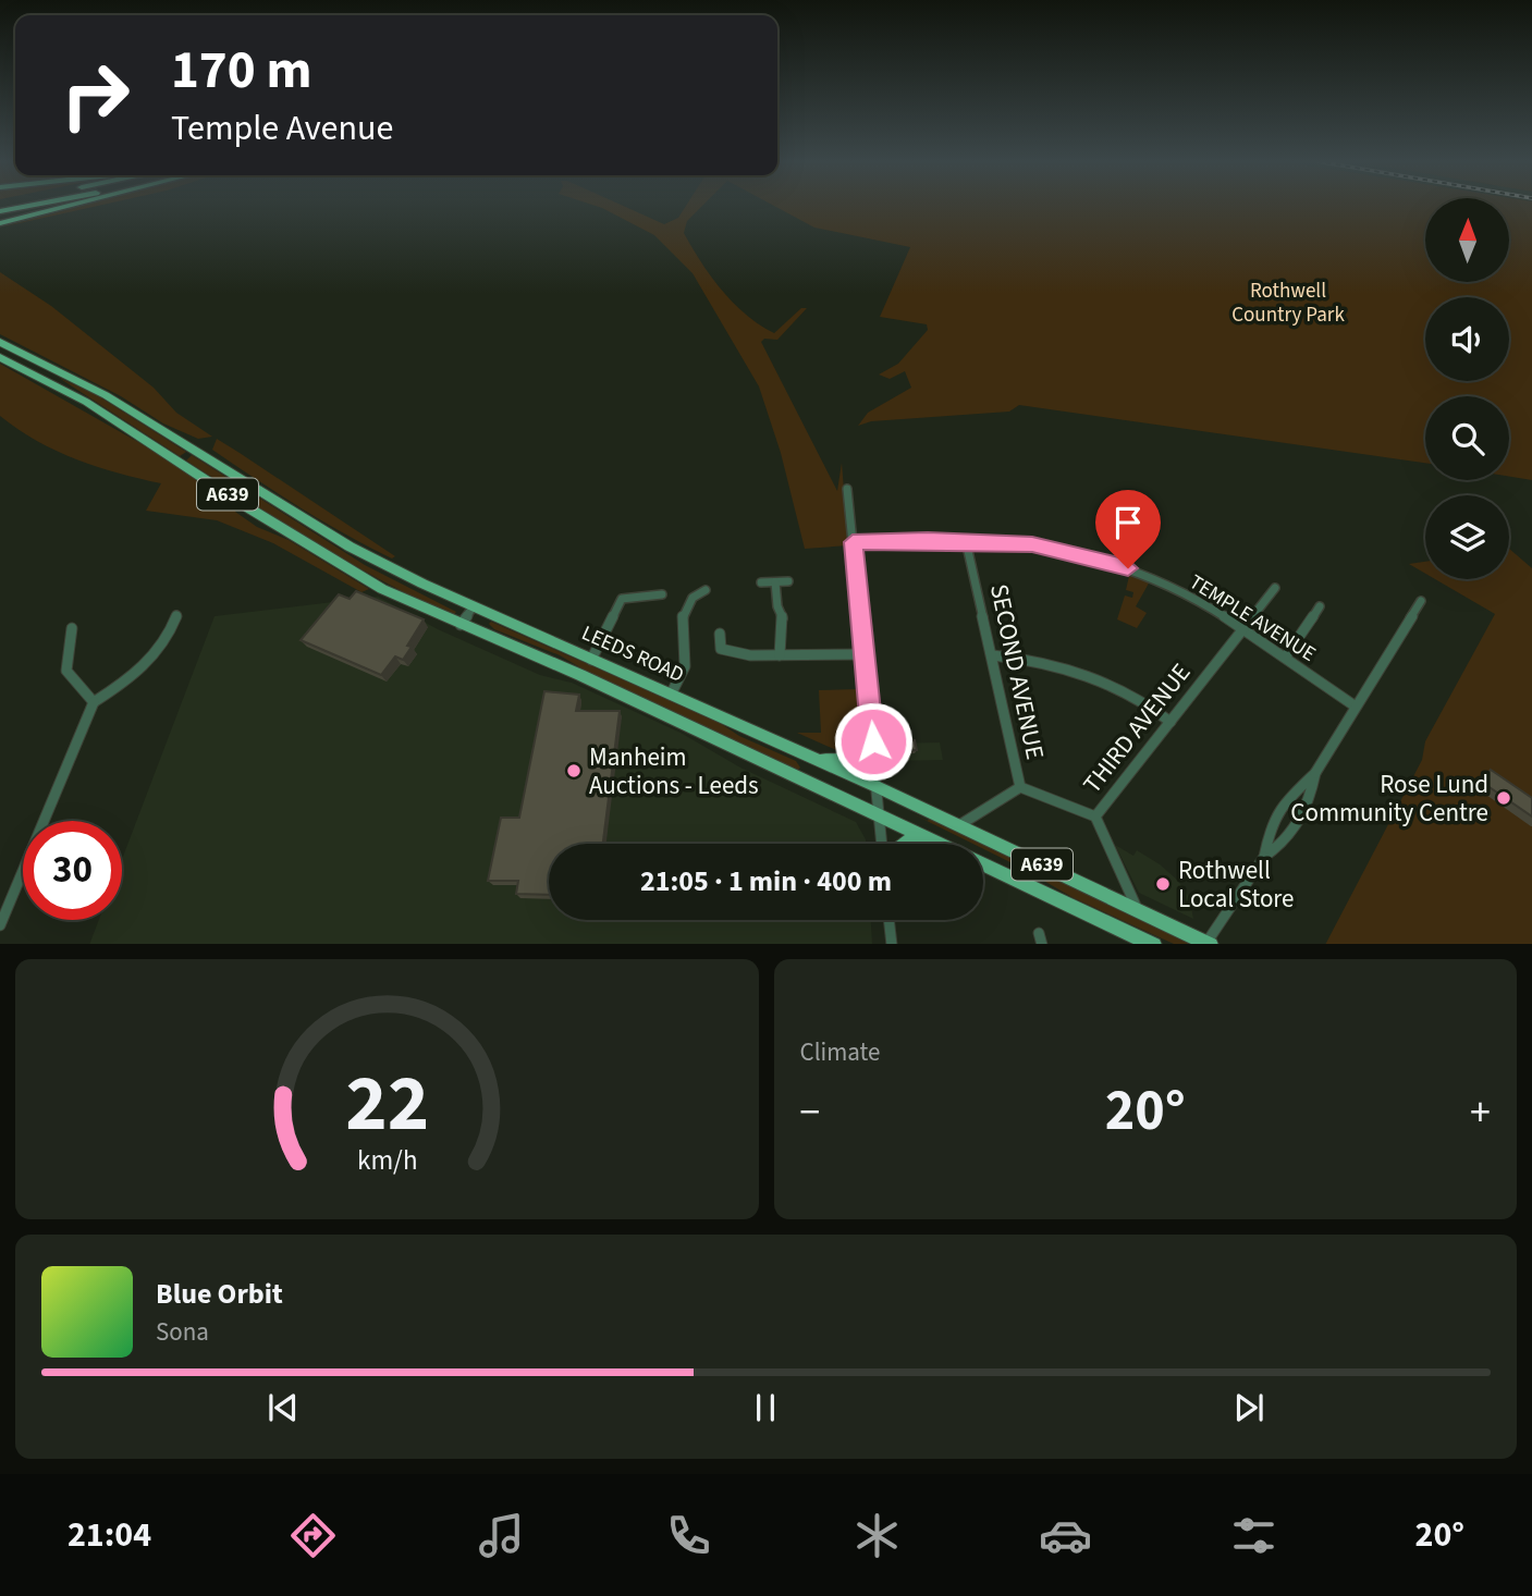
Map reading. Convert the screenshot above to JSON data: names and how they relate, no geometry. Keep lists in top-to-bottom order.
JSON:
{
  "streets": {
    "main road": ["A639", "LEEDS ROAD"],
    "street": ["TEMPLE AVENUE", "SECOND AVENUE", "THIRD AVENUE"]
  },
  "crossings": [
    ["TEMPLE AVENUE", "SECOND AVENUE"],
    ["TEMPLE AVENUE", "THIRD AVENUE"],
    ["LEEDS ROAD", "SECOND AVENUE"],
    ["LEEDS ROAD", "THIRD AVENUE"]
  ],
  "parks": ["Rothwell Country Park"],
  "places": ["Manheim Auctions - Leeds", "Rose Lund Community Centre", "Rothwell Local Store"],
  "north": "top",
  "page": {
    "turn": ["170 m", "Temple Avenue"],
    "limit": "30",
    "trip": "21:05 · 1 min · 400 m",
    "tile": "Climate",
    "heat": ["−", "20°", "+"],
    "song": ["Blue Orbit", "Sona"],
    "tabs": ["21:04", "20°"],
    "gauge": ["22", "km/h"]
  }
}
